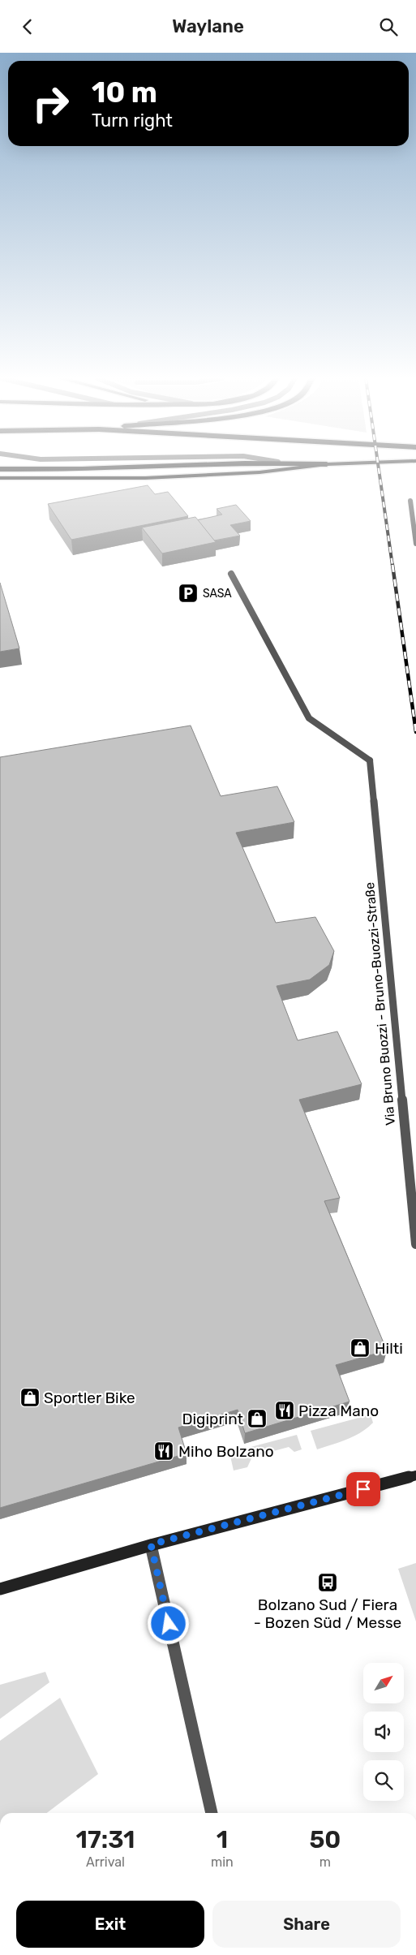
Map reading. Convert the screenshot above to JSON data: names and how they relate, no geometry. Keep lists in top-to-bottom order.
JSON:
{
  "streets": {
    "street": ["Via Bruno Buozzi - Bruno-Buozzi-Straße"]
  },
  "places": {
    "parking": ["SASA"],
    "shop": ["Hilti", "Sportler Bike", "Digiprint"],
    "restaurant": ["Pizza Mano", "Miho Bolzano"],
    "bus stop": ["Bolzano Sud / Fiera - Bozen Süd / Messe"]
  },
  "north": "top right",
  "page": {
    "header": "Waylane",
    "turn": ["10 m", "Turn right"],
    "eta": [
      "17:31",
      "Arrival",
      "1",
      "min",
      "50",
      "m"
    ],
    "buttons": ["Exit", "Share"]
  }
}
